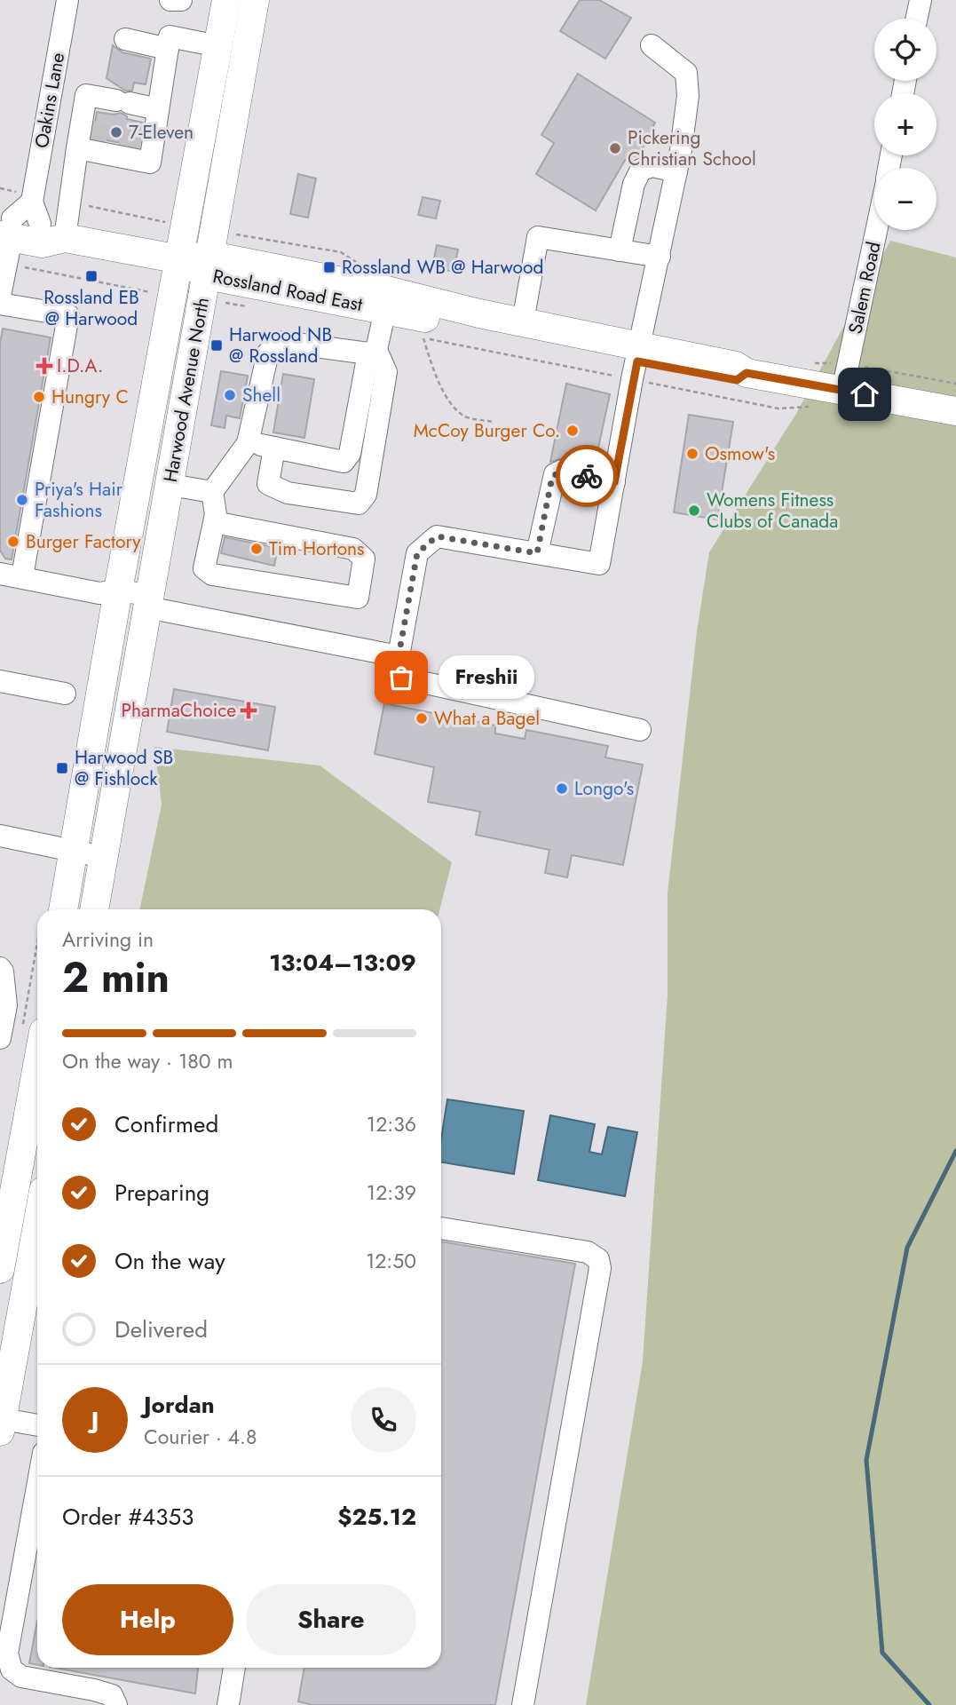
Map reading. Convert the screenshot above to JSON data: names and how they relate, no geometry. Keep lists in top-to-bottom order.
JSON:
{
  "streets": {
    "main road": ["Rossland Road East", "Harwood Avenue North"],
    "street": ["Oakins Lane", "Salem Road"]
  },
  "crossings": [
    ["Salem Road", "Rossland Road East"],
    ["Rossland Road East", "Harwood Avenue North"]
  ],
  "places": {
    "other": [
      "7-Eleven",
      "Pickering Christian School",
      "Shell",
      "Hungry C",
      "McCoy Burger Co.",
      "Osmow's",
      "Priya's Hair Fashions",
      "Womens Fitness Clubs of Canada",
      "Burger Factory",
      "Tim Hortons",
      "Freshii",
      "What a Bagel",
      "Longo's"
    ],
    "transit": [
      "Rossland WB @ Harwood",
      "Rossland EB @ Harwood",
      "Harwood NB @ Rossland",
      "Harwood SB @ Fishlock"
    ],
    "health": ["I.D.A.", "PharmaChoice"]
  },
  "page": {
    "map_buttons": ["+", "−"],
    "bubble": "Freshii",
    "heading": ["2 min", "Arriving in", "13:04–13:09"],
    "panel": [
      "Jordan",
      "Courier · 4.8",
      "Order #4353",
      "$25.12"
    ],
    "bar": "On the way · 180 m",
    "list": [
      ["Confirmed", "12:36"],
      ["Preparing", "12:39"],
      ["On the way", "12:50"],
      "Delivered"
    ],
    "round": "J",
    "buttons": ["Help", "Share"]
  }
}
